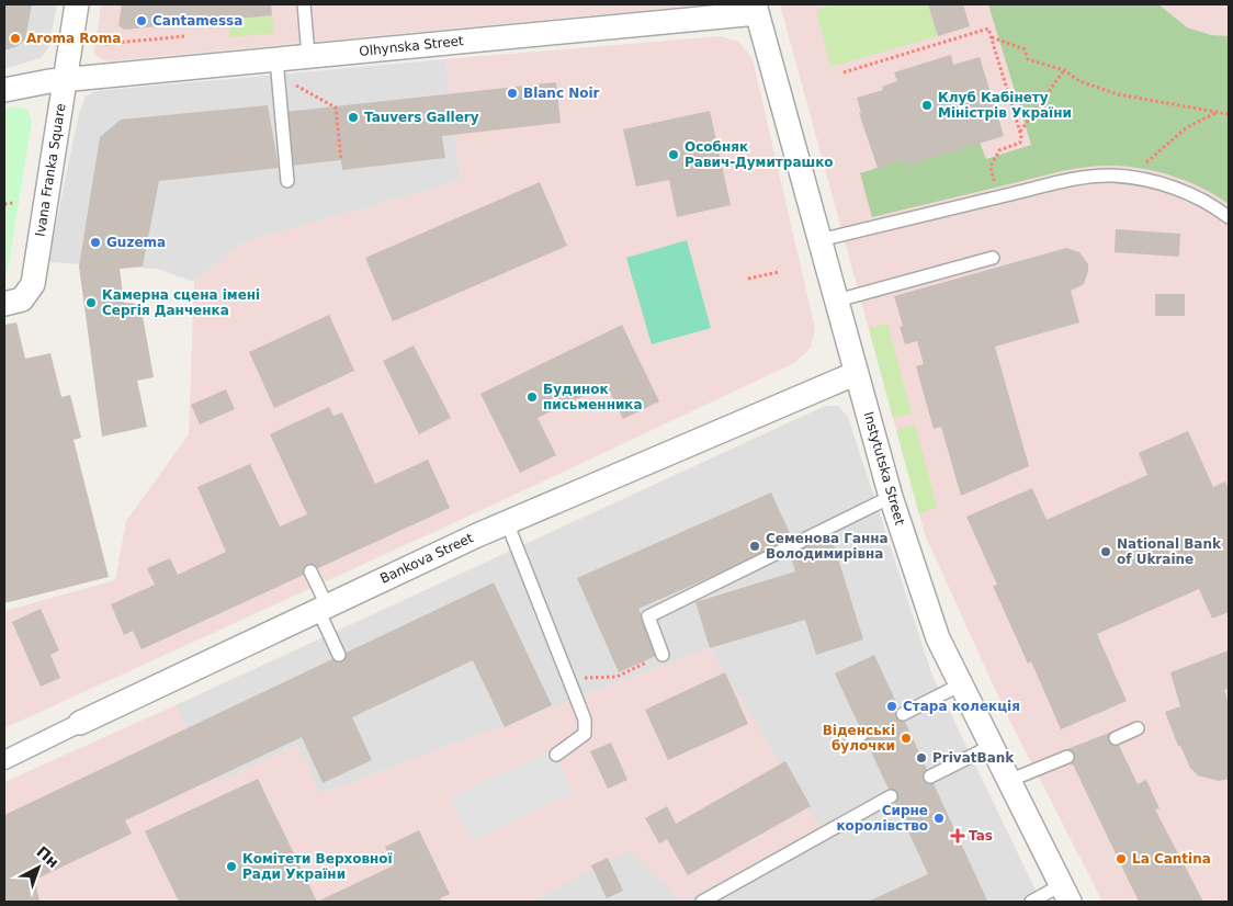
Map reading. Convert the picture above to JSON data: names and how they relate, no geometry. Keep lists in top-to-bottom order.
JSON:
{
  "streets": {
    "street": [
      "Olhynska Street",
      "Ivana Franka Square",
      "Instytutska Street",
      "Bankova Street"
    ]
  },
  "crossings": [
    ["Olhynska Street", "Ivana Franka Square"],
    ["Olhynska Street", "Instytutska Street"],
    ["Instytutska Street", "Bankova Street"]
  ],
  "places": {
    "other": [
      "Cantamessa",
      "Aroma Roma",
      "Blanc Noir",
      "Клуб Кабінету Міністрів України",
      "Tauvers Gallery",
      "Особняк Равич-Думитрашко",
      "Guzema",
      "Камерна сцена імені Сергія Данченка",
      "Будинок письменника",
      "Семенова Ганна Володимирівна",
      "National Bank of Ukraine",
      "Стара колекція",
      "Віденські булочки",
      "PrivatBank",
      "Сирне королівство",
      "La Cantina",
      "Комітети Верховної Ради України"
    ],
    "health": ["Tas"]
  },
  "north": "top right"
}
